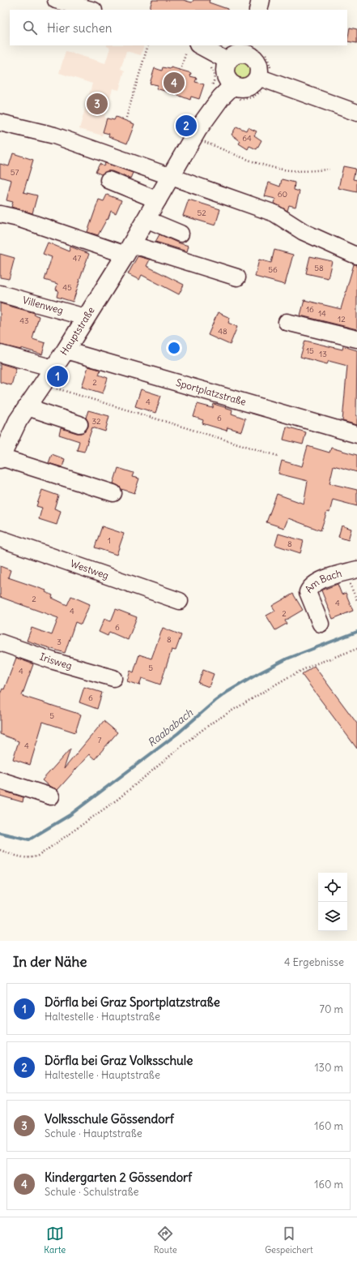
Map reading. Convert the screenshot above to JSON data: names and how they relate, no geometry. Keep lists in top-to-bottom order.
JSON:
{
  "streets": {
    "main road": ["Hauptstraße"],
    "street": [
      "Villenweg",
      "Sportplatzstraße",
      "Westweg",
      "Am Bach",
      "Irisweg"
    ]
  },
  "crossings": [
    ["Villenweg", "Hauptstraße"],
    ["Hauptstraße", "Sportplatzstraße"]
  ],
  "water": ["Raababach"],
  "house_numbers": [
    "64",
    "57",
    "60",
    "52",
    "47",
    "58",
    "56",
    "45",
    "16",
    "14",
    "12",
    "43",
    "48",
    "15",
    "13",
    "2",
    "4",
    "6",
    "32",
    "1",
    "8",
    "2",
    "4",
    "4",
    "2",
    "6",
    "8",
    "3",
    "5",
    "4",
    "6",
    "5",
    "7",
    "4"
  ],
  "page": {
    "search": "Hier suchen",
    "pins": [
      "4",
      "3",
      "2",
      "1"
    ],
    "heading": ["In der Nähe", "4 Ergebnisse"],
    "list": [
      {
        "mark": "1",
        "name": "Dörfla bei Graz Sportplatzstraße",
        "note": "Haltestelle · Hauptstraße",
        "value": "70 m"
      },
      {
        "mark": "2",
        "name": "Dörfla bei Graz Volksschule",
        "note": "Haltestelle · Hauptstraße",
        "value": "130 m"
      },
      {
        "mark": "3",
        "name": "Volksschule Gössendorf",
        "note": "Schule · Hauptstraße",
        "value": "160 m"
      },
      {
        "mark": "4",
        "name": "Kindergarten 2 Gössendorf",
        "note": "Schule · Schulstraße",
        "value": "160 m"
      }
    ],
    "nav": ["Karte", "Route", "Gespeichert"]
  }
}
